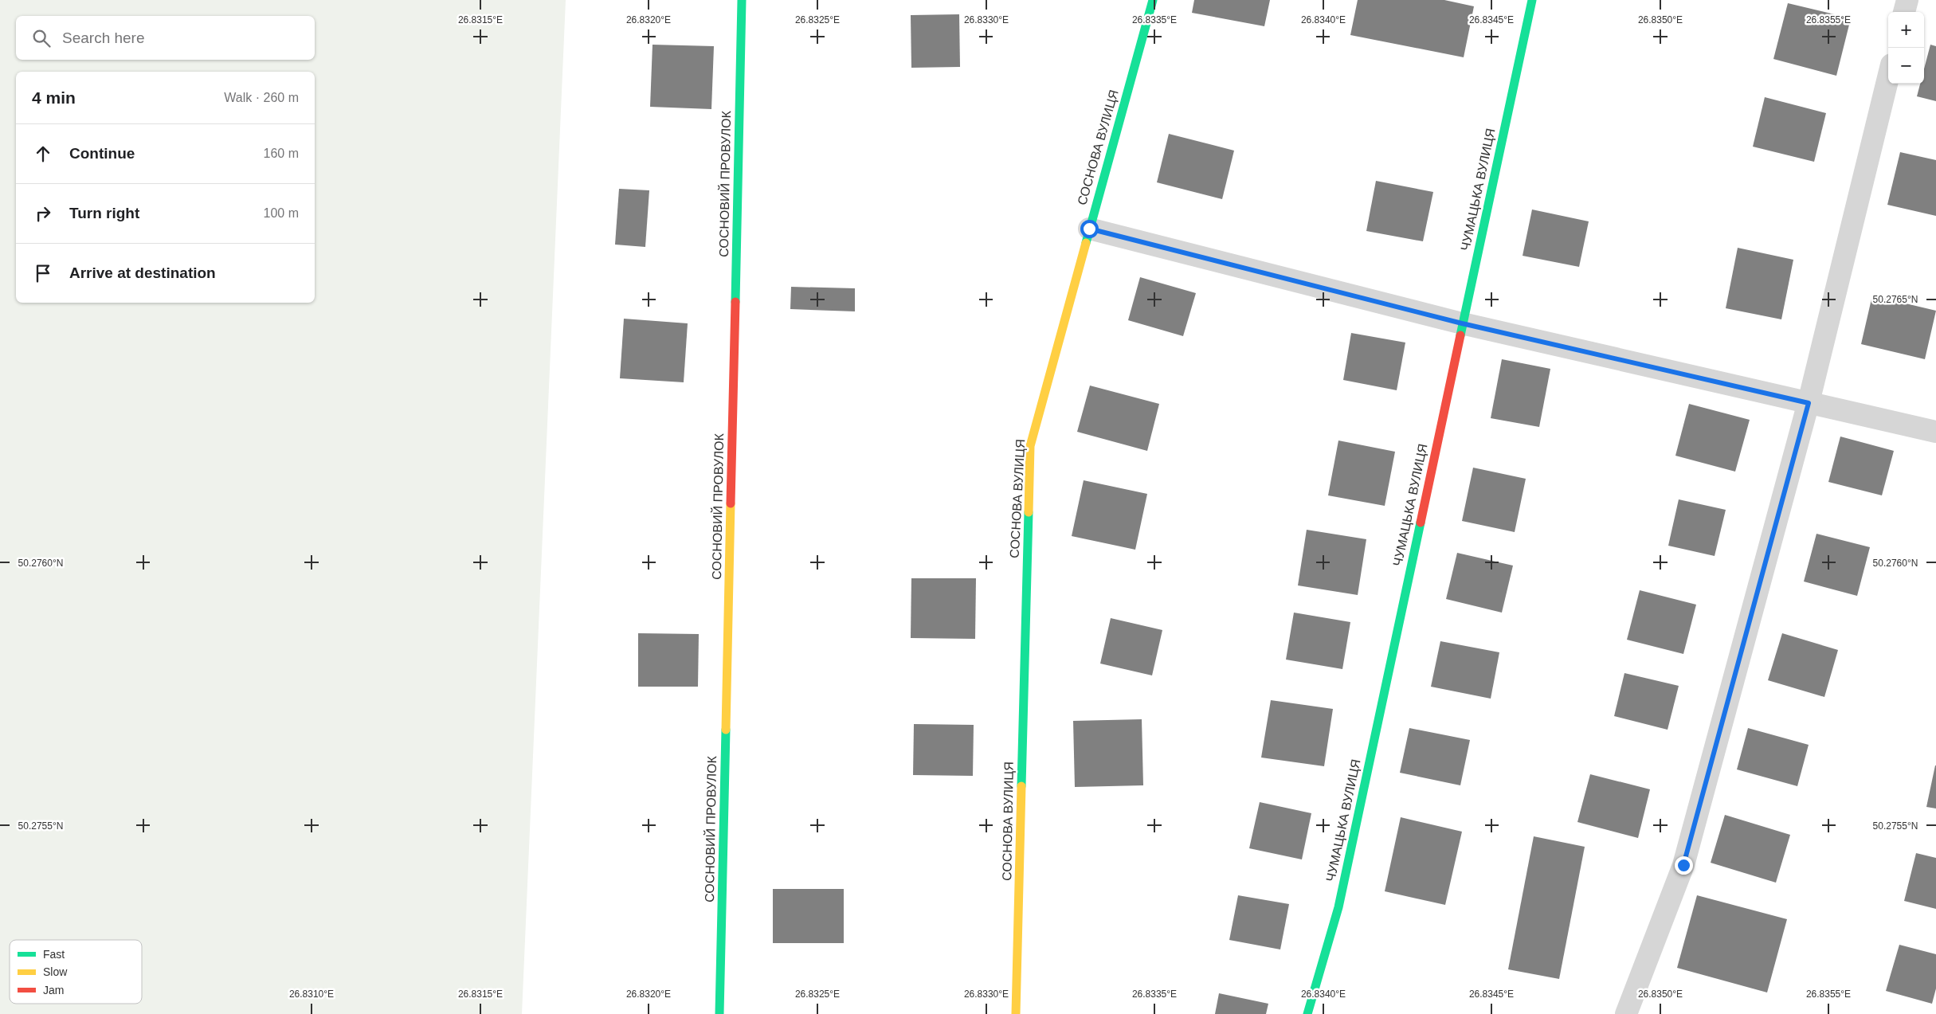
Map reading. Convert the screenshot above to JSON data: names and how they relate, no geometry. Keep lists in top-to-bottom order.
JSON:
{
  "streets": {
    "street": ["СОСНОВА ВУЛИЦЯ", "СОСНОВИЙ ПРОВУЛОК", "ЧУМАЦЬКА ВУЛИЦЯ"]
  },
  "legend": ["Fast", "Slow", "Jam"],
  "page": {
    "map_buttons": ["+", "−"],
    "search": "Search here",
    "heading": ["4 min", "Walk · 260 m"],
    "list": [
      ["Continue", "160 m"],
      ["Turn right", "100 m"],
      "Arrive at destination"
    ]
  },
  "coordinates": [
    "26.8315°E",
    "26.8320°E",
    "26.8325°E",
    "26.8330°E",
    "26.8335°E",
    "26.8340°E",
    "26.8345°E",
    "26.8350°E",
    "26.8355°E",
    "50.2765°N",
    "50.2760°N",
    "50.2755°N",
    "26.8310°E"
  ]
}
